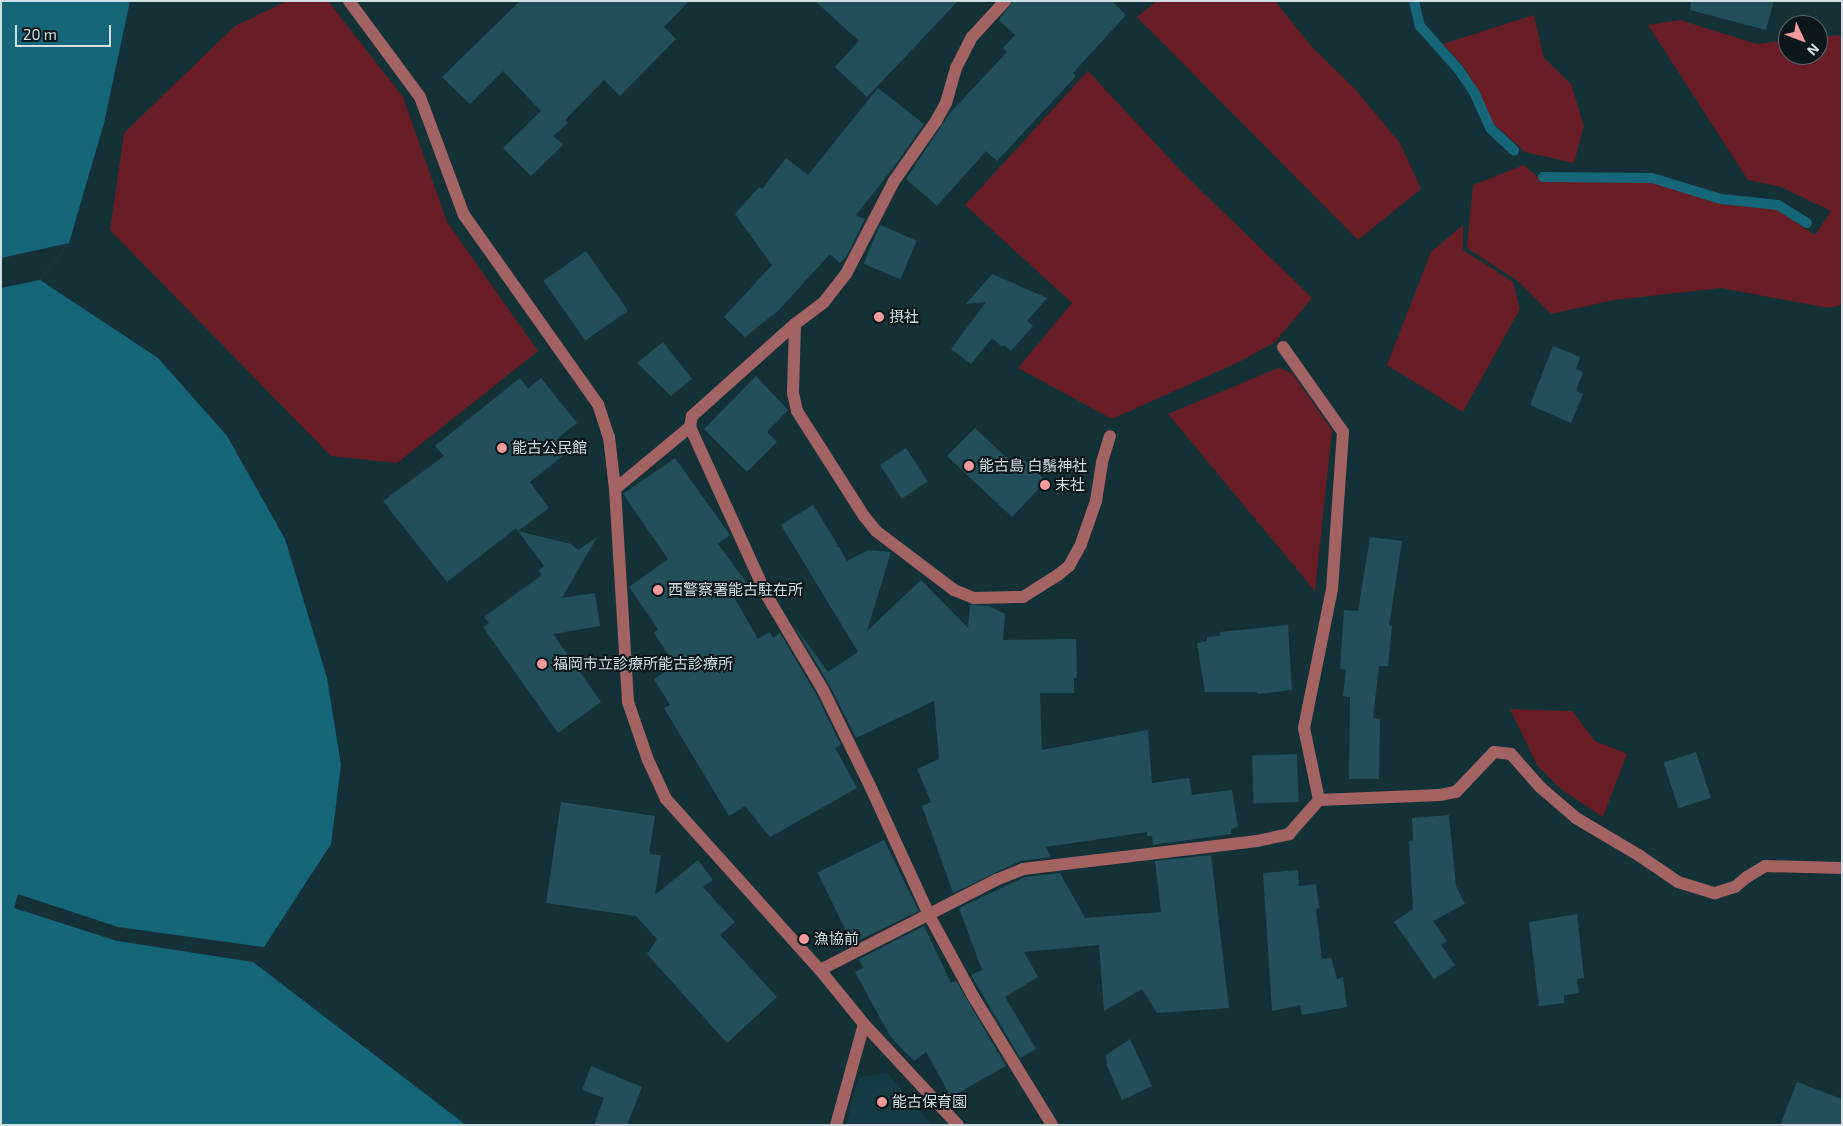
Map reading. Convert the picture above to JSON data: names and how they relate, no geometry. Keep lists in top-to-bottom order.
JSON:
{
  "places": [
    "摂社",
    "能古公民館",
    "能古島 白鬚神社",
    "末社",
    "西警察署能古駐在所",
    "福岡市立診療所能古診療所",
    "漁協前",
    "能古保育園"
  ],
  "scale_bar": "20 m",
  "north": "bottom right"
}
